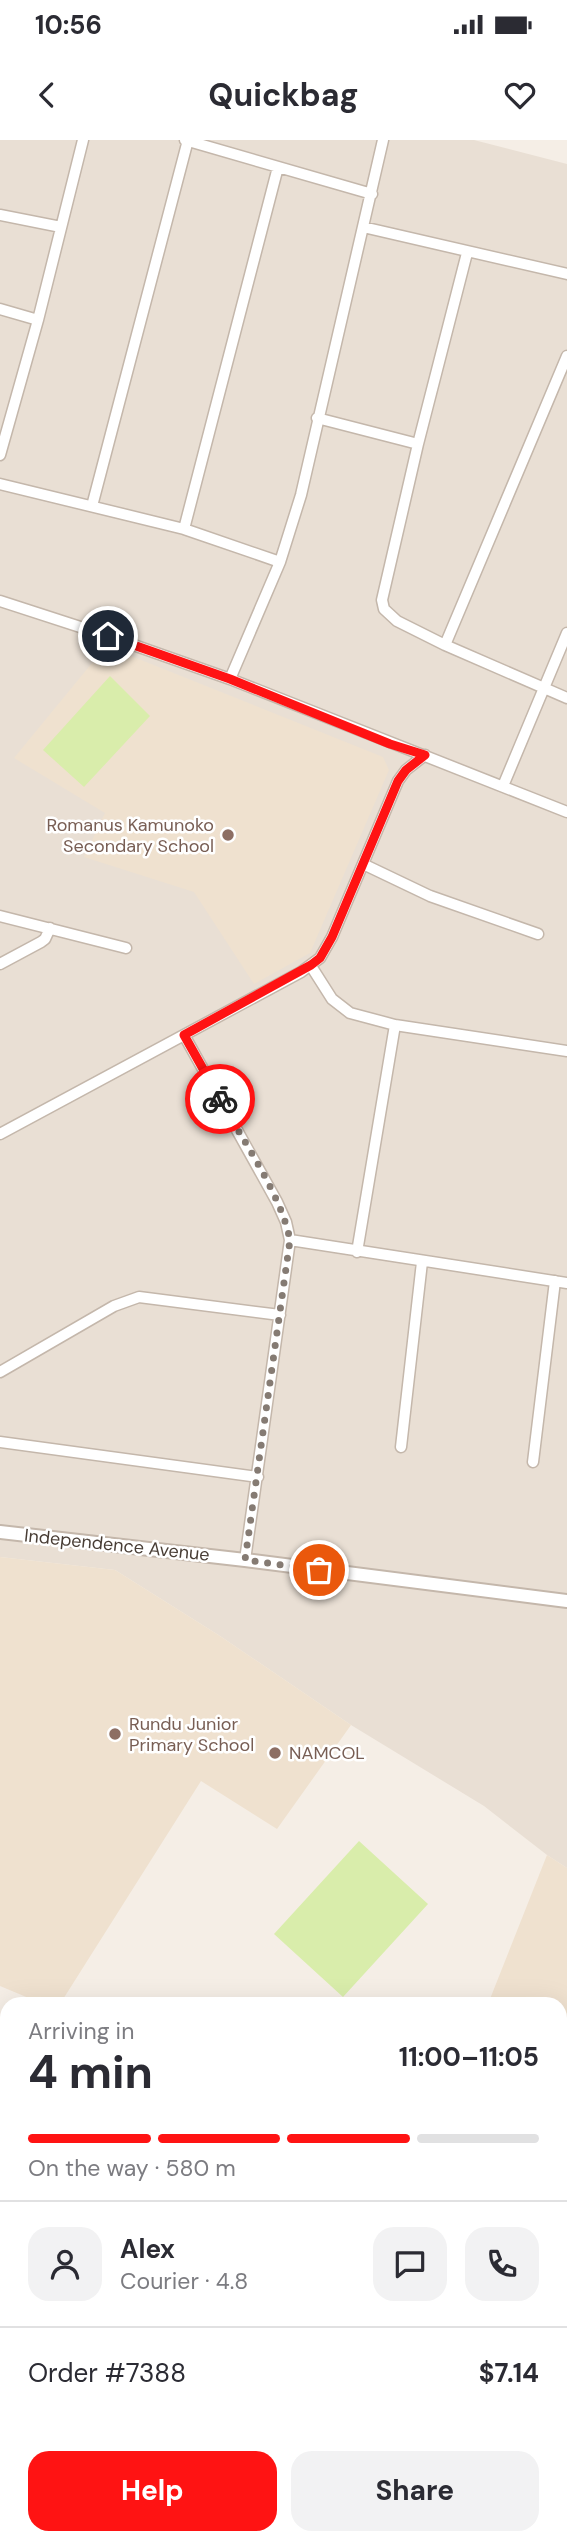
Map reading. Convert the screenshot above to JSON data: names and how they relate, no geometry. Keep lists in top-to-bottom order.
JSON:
{
  "streets": {
    "street": ["Independence Avenue"]
  },
  "places": ["Romanus Kamunoko Secondary School", "Rundu Junior Primary School", "NAMCOL"],
  "page": {
    "status": "10:56",
    "header": "Quickbag",
    "heading": ["4 min", "Arriving in", "11:00–11:05"],
    "panel": [
      "Alex",
      "Courier · 4.8",
      "Order #7388",
      "$7.14"
    ],
    "bar": "On the way · 580 m",
    "buttons": ["Help", "Share"]
  }
}
